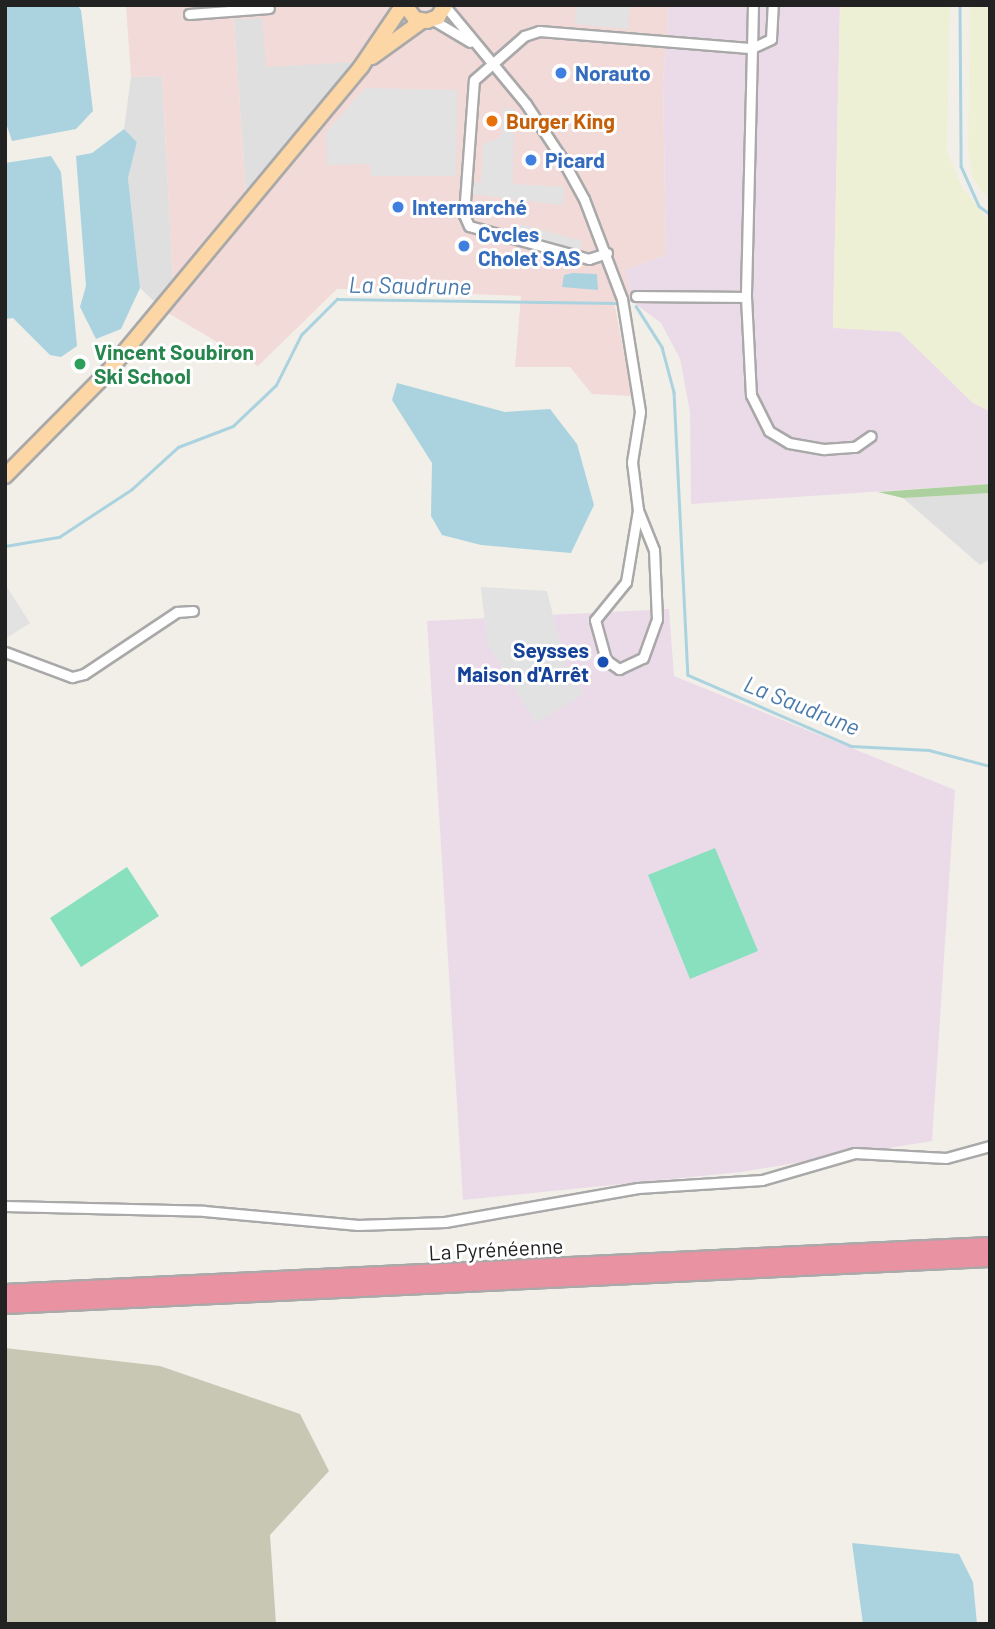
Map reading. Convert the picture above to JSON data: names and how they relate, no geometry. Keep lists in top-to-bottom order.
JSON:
{
  "streets": {
    "highway": ["La Pyrénéenne"]
  },
  "water": ["La Saudrune"],
  "places": [
    "Norauto",
    "Burger King",
    "Picard",
    "Intermarché",
    "Cvcles Cholet SAS",
    "Vincent Soubiron Ski School",
    "Seysses Maison d'Arrêt"
  ]
}
